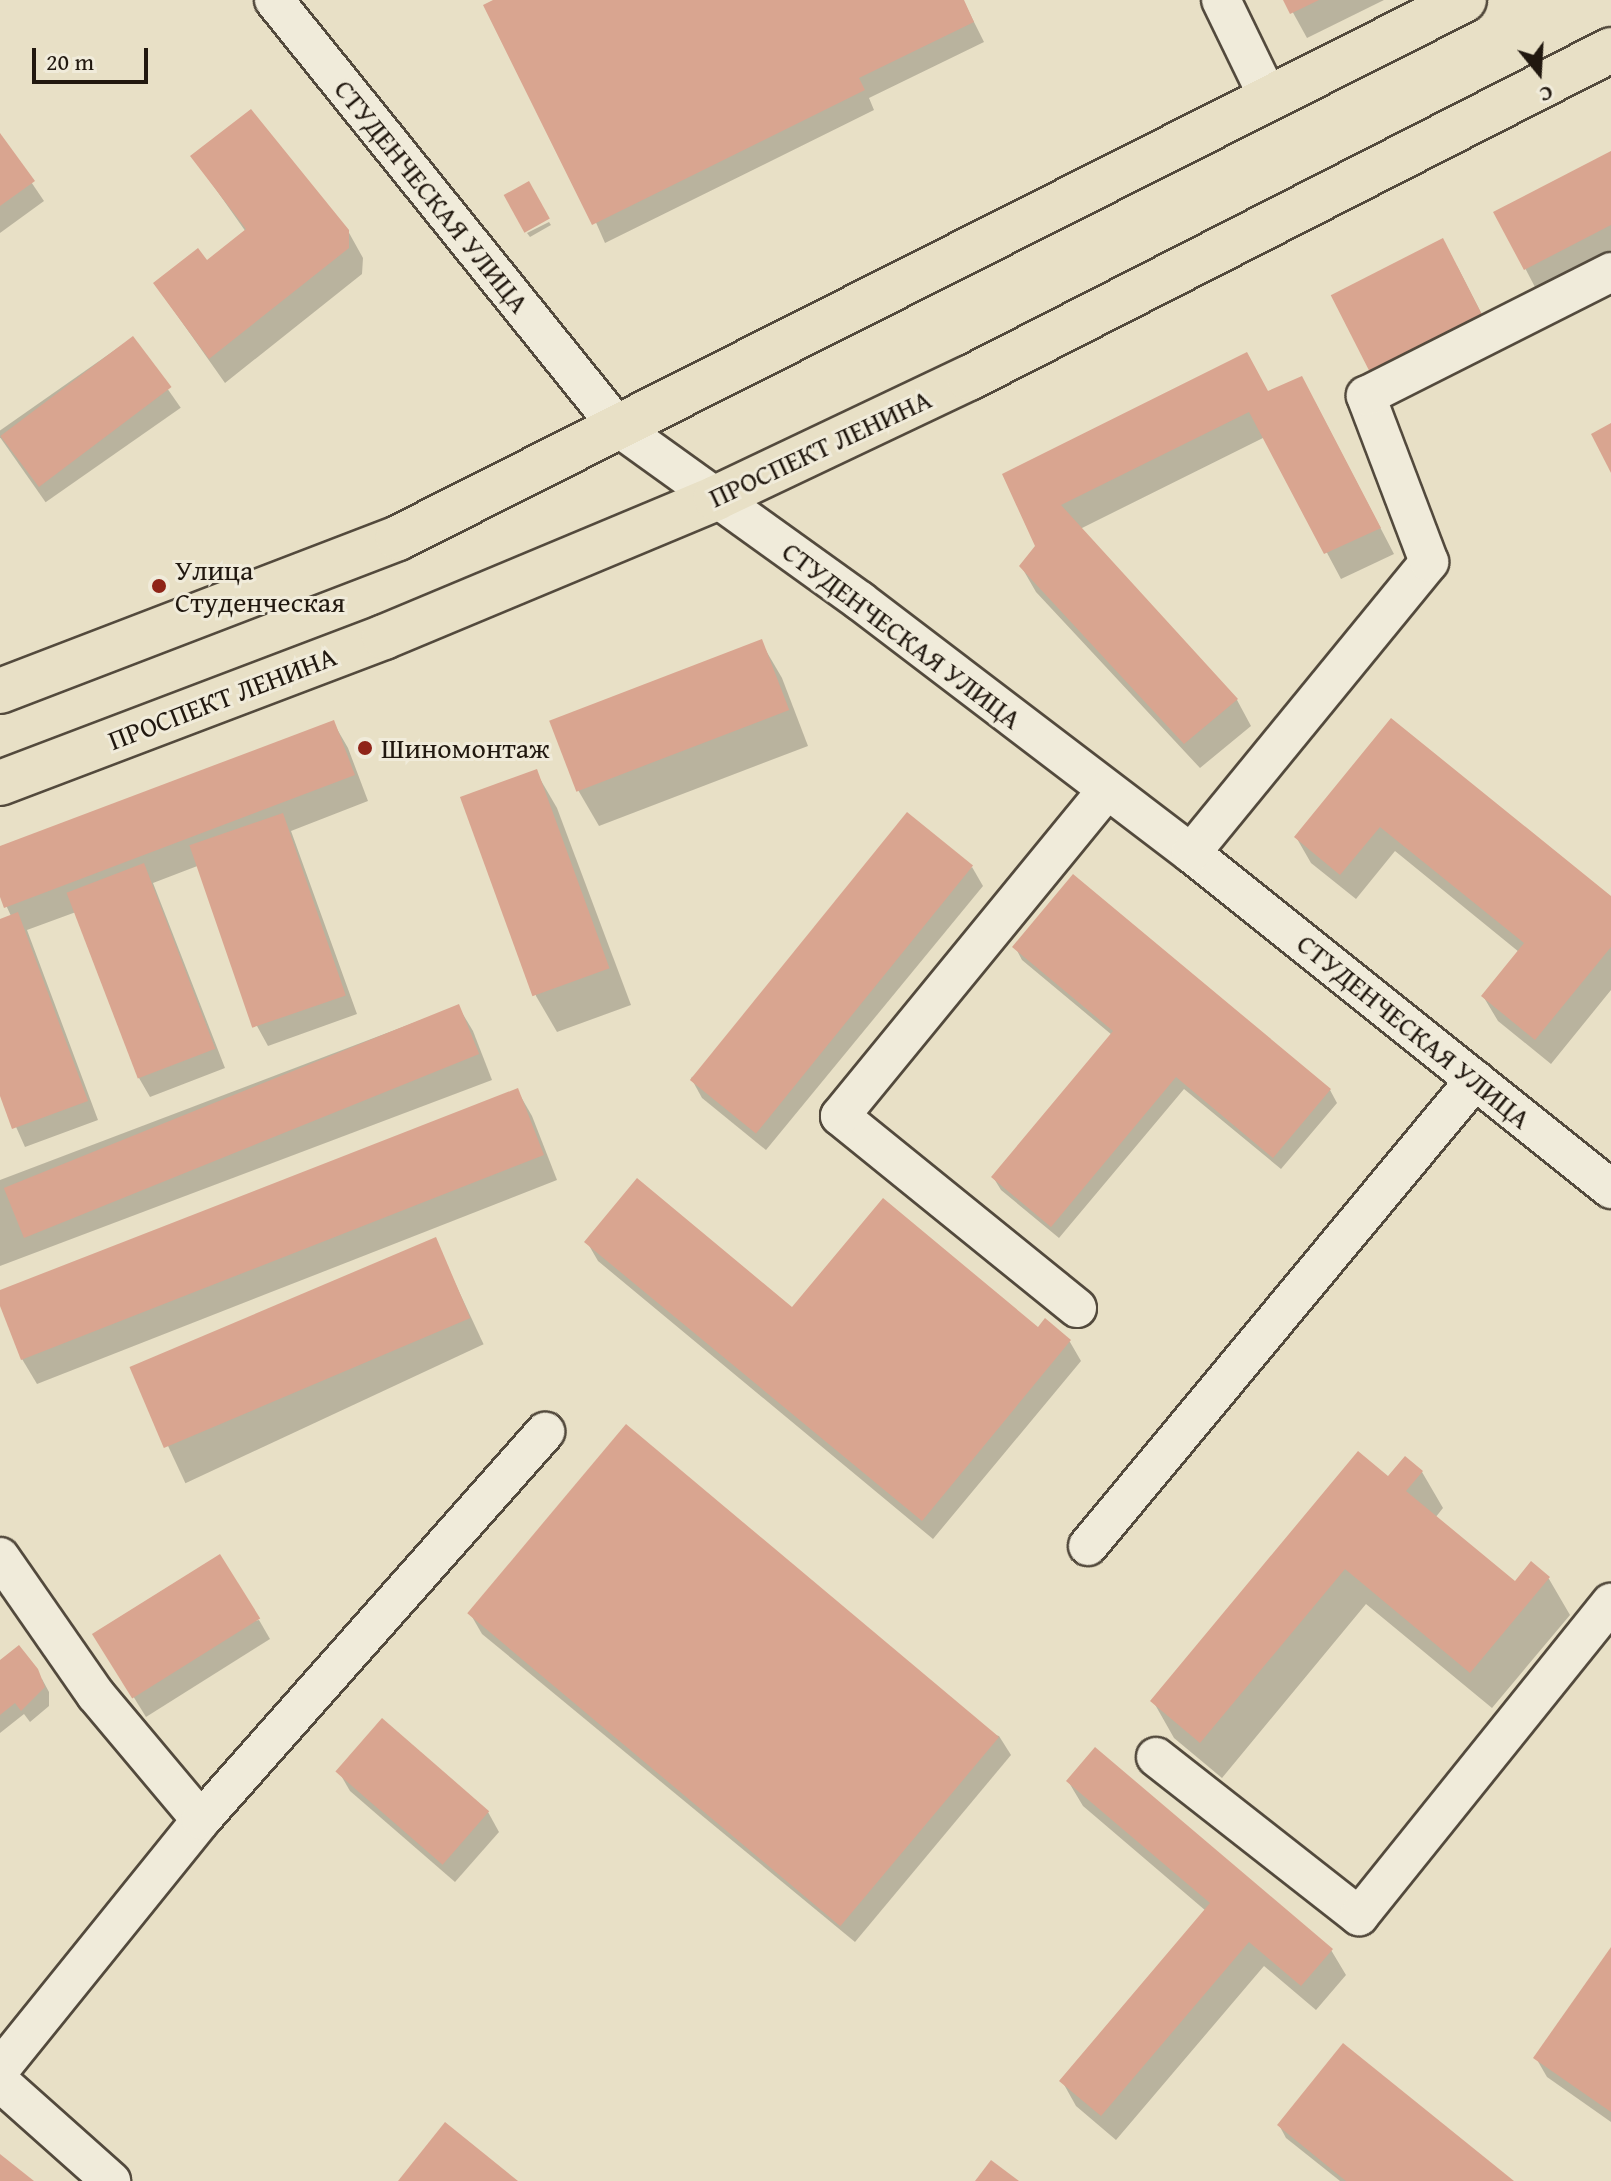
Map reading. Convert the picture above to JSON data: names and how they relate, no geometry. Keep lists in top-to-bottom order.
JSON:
{
  "streets": {
    "main road": ["ПРОСПЕКТ ЛЕНИНА"],
    "street": ["СТУДЕНЧЕСКАЯ УЛИЦА"]
  },
  "crossings": [
    ["СТУДЕНЧЕСКАЯ УЛИЦА", "ПРОСПЕКТ ЛЕНИНА"]
  ],
  "places": ["Улица Студенческая", "Шиномонтаж"],
  "scale_bar": "20 m",
  "north": "bottom"
}
